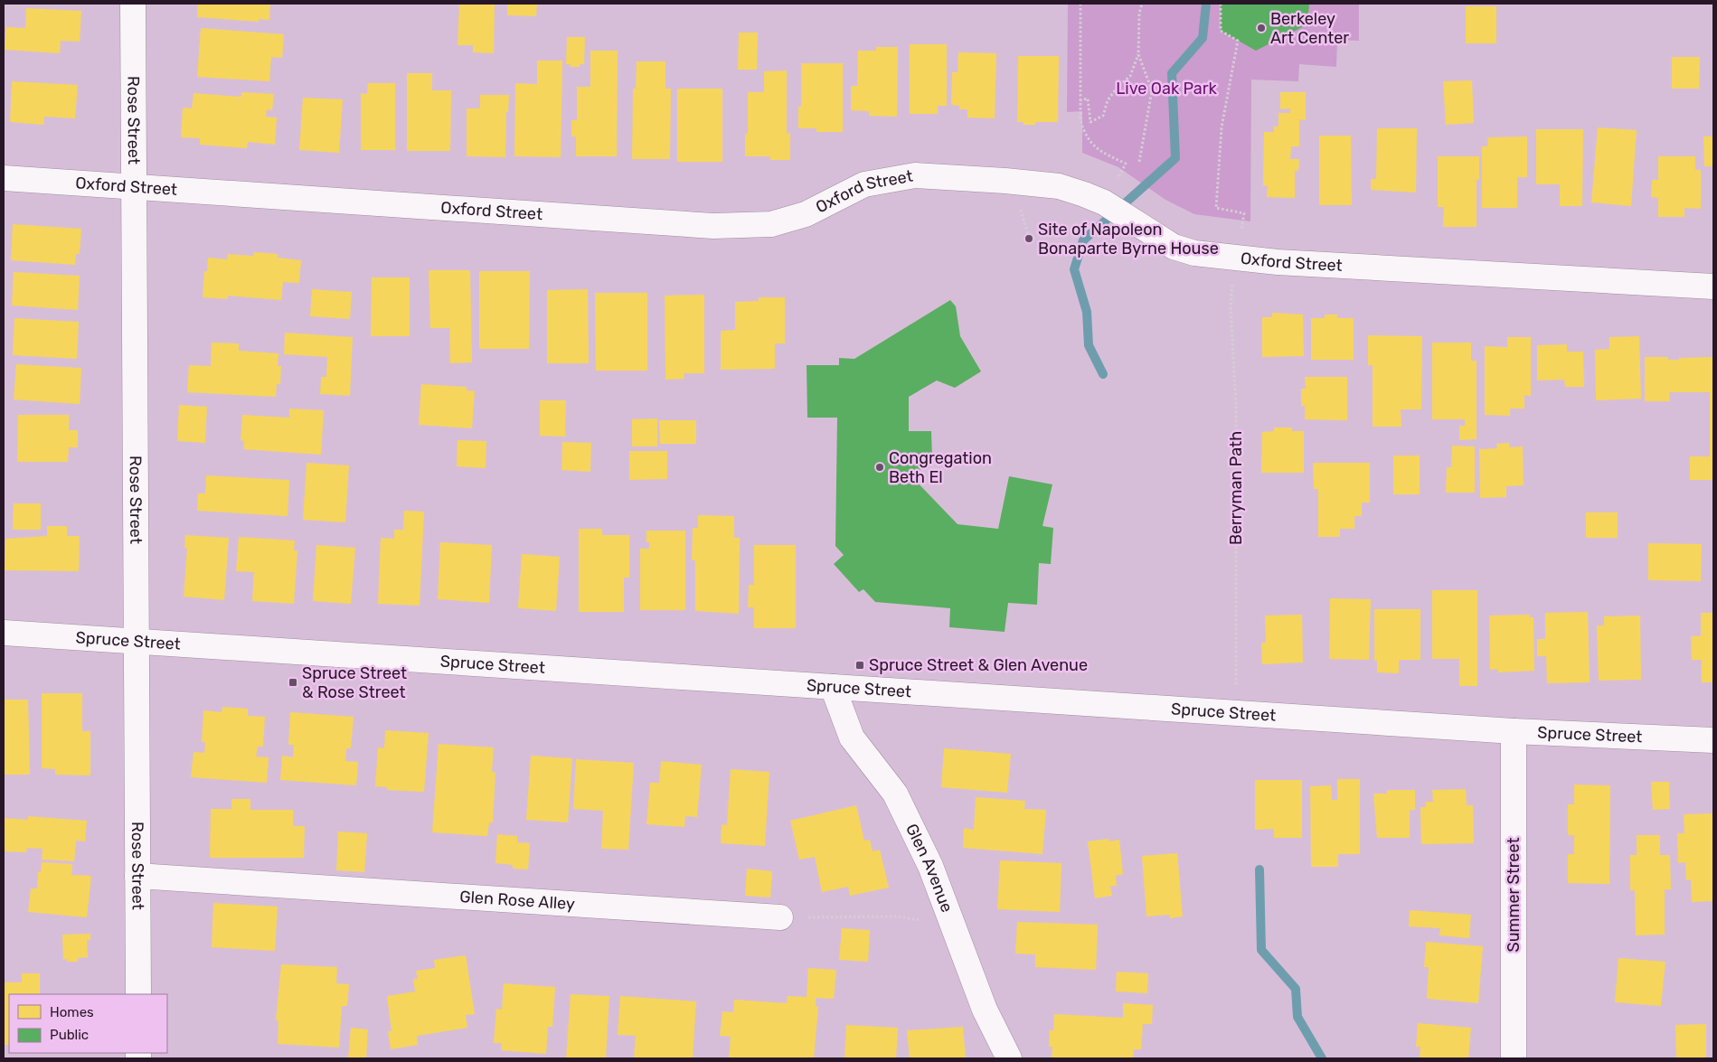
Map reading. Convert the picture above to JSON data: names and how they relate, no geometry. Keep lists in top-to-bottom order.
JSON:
{
  "streets": {
    "street": [
      "Rose Street",
      "Oxford Street",
      "Spruce Street",
      "Glen Avenue",
      "Summer Street",
      "Glen Rose Alley"
    ],
    "path": ["Berryman Path"]
  },
  "crossings": [
    ["Rose Street", "Oxford Street"],
    ["Rose Street", "Spruce Street"],
    ["Rose Street", "Glen Rose Alley"],
    ["Spruce Street", "Glen Avenue"],
    ["Spruce Street", "Summer Street"]
  ],
  "parks": ["Live Oak Park"],
  "places": {
    "other": ["Berkeley Art Center", "Site of Napoleon Bonaparte Byrne House", "Congregation Beth El"],
    "transit": ["Spruce Street & Glen Avenue", "Spruce Street & Rose Street"]
  },
  "legend": ["Homes", "Public"]
}
